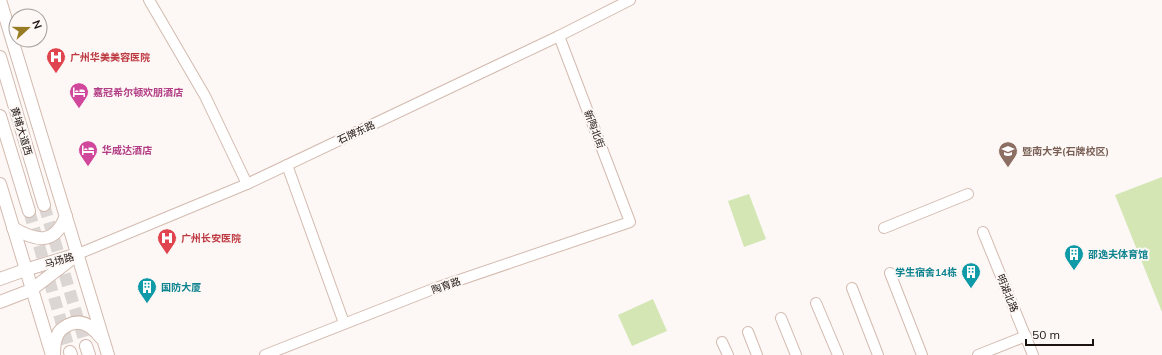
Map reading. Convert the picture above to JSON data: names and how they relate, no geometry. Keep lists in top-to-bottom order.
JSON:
{
  "streets": {
    "main road": ["黄埔大道西", "马场路"],
    "street": [
      "新陶北街",
      "石牌东路",
      "陶育路",
      "明湖北路"
    ]
  },
  "crossings": [
    ["新陶北街", "石牌东路"],
    ["新陶北街", "陶育路"],
    ["石牌东路", "马场路"]
  ],
  "places": {
    "hospital": ["广州华美美容医院", "广州长安医院"],
    "hotel": ["嘉冠希尔顿欢朋酒店", "华威达酒店"],
    "school or university": ["暨南大学(石牌校区)"],
    "building": ["邵逸夫体育馆", "学生宿舍14栋", "国防大厦"]
  },
  "scale_bar": "50 m",
  "north": "right"
}
